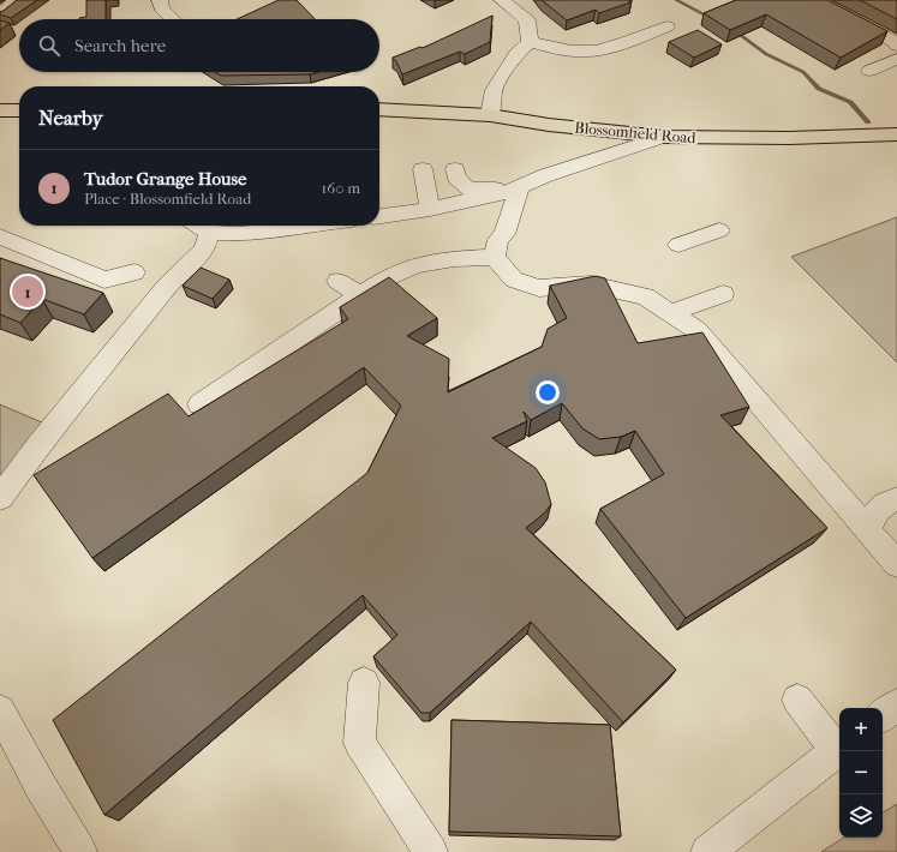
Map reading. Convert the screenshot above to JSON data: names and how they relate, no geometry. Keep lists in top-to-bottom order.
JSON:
{
  "streets": {
    "main road": ["Blossomfield Road"]
  },
  "page": {
    "search": "Search here",
    "heading": "Nearby",
    "list": [
      {
        "mark": "1",
        "name": "Tudor Grange House",
        "note": "Place · Blossomfield Road",
        "value": "160 m"
      }
    ],
    "pins": "1",
    "map_buttons": ["+", "−"]
  }
}
